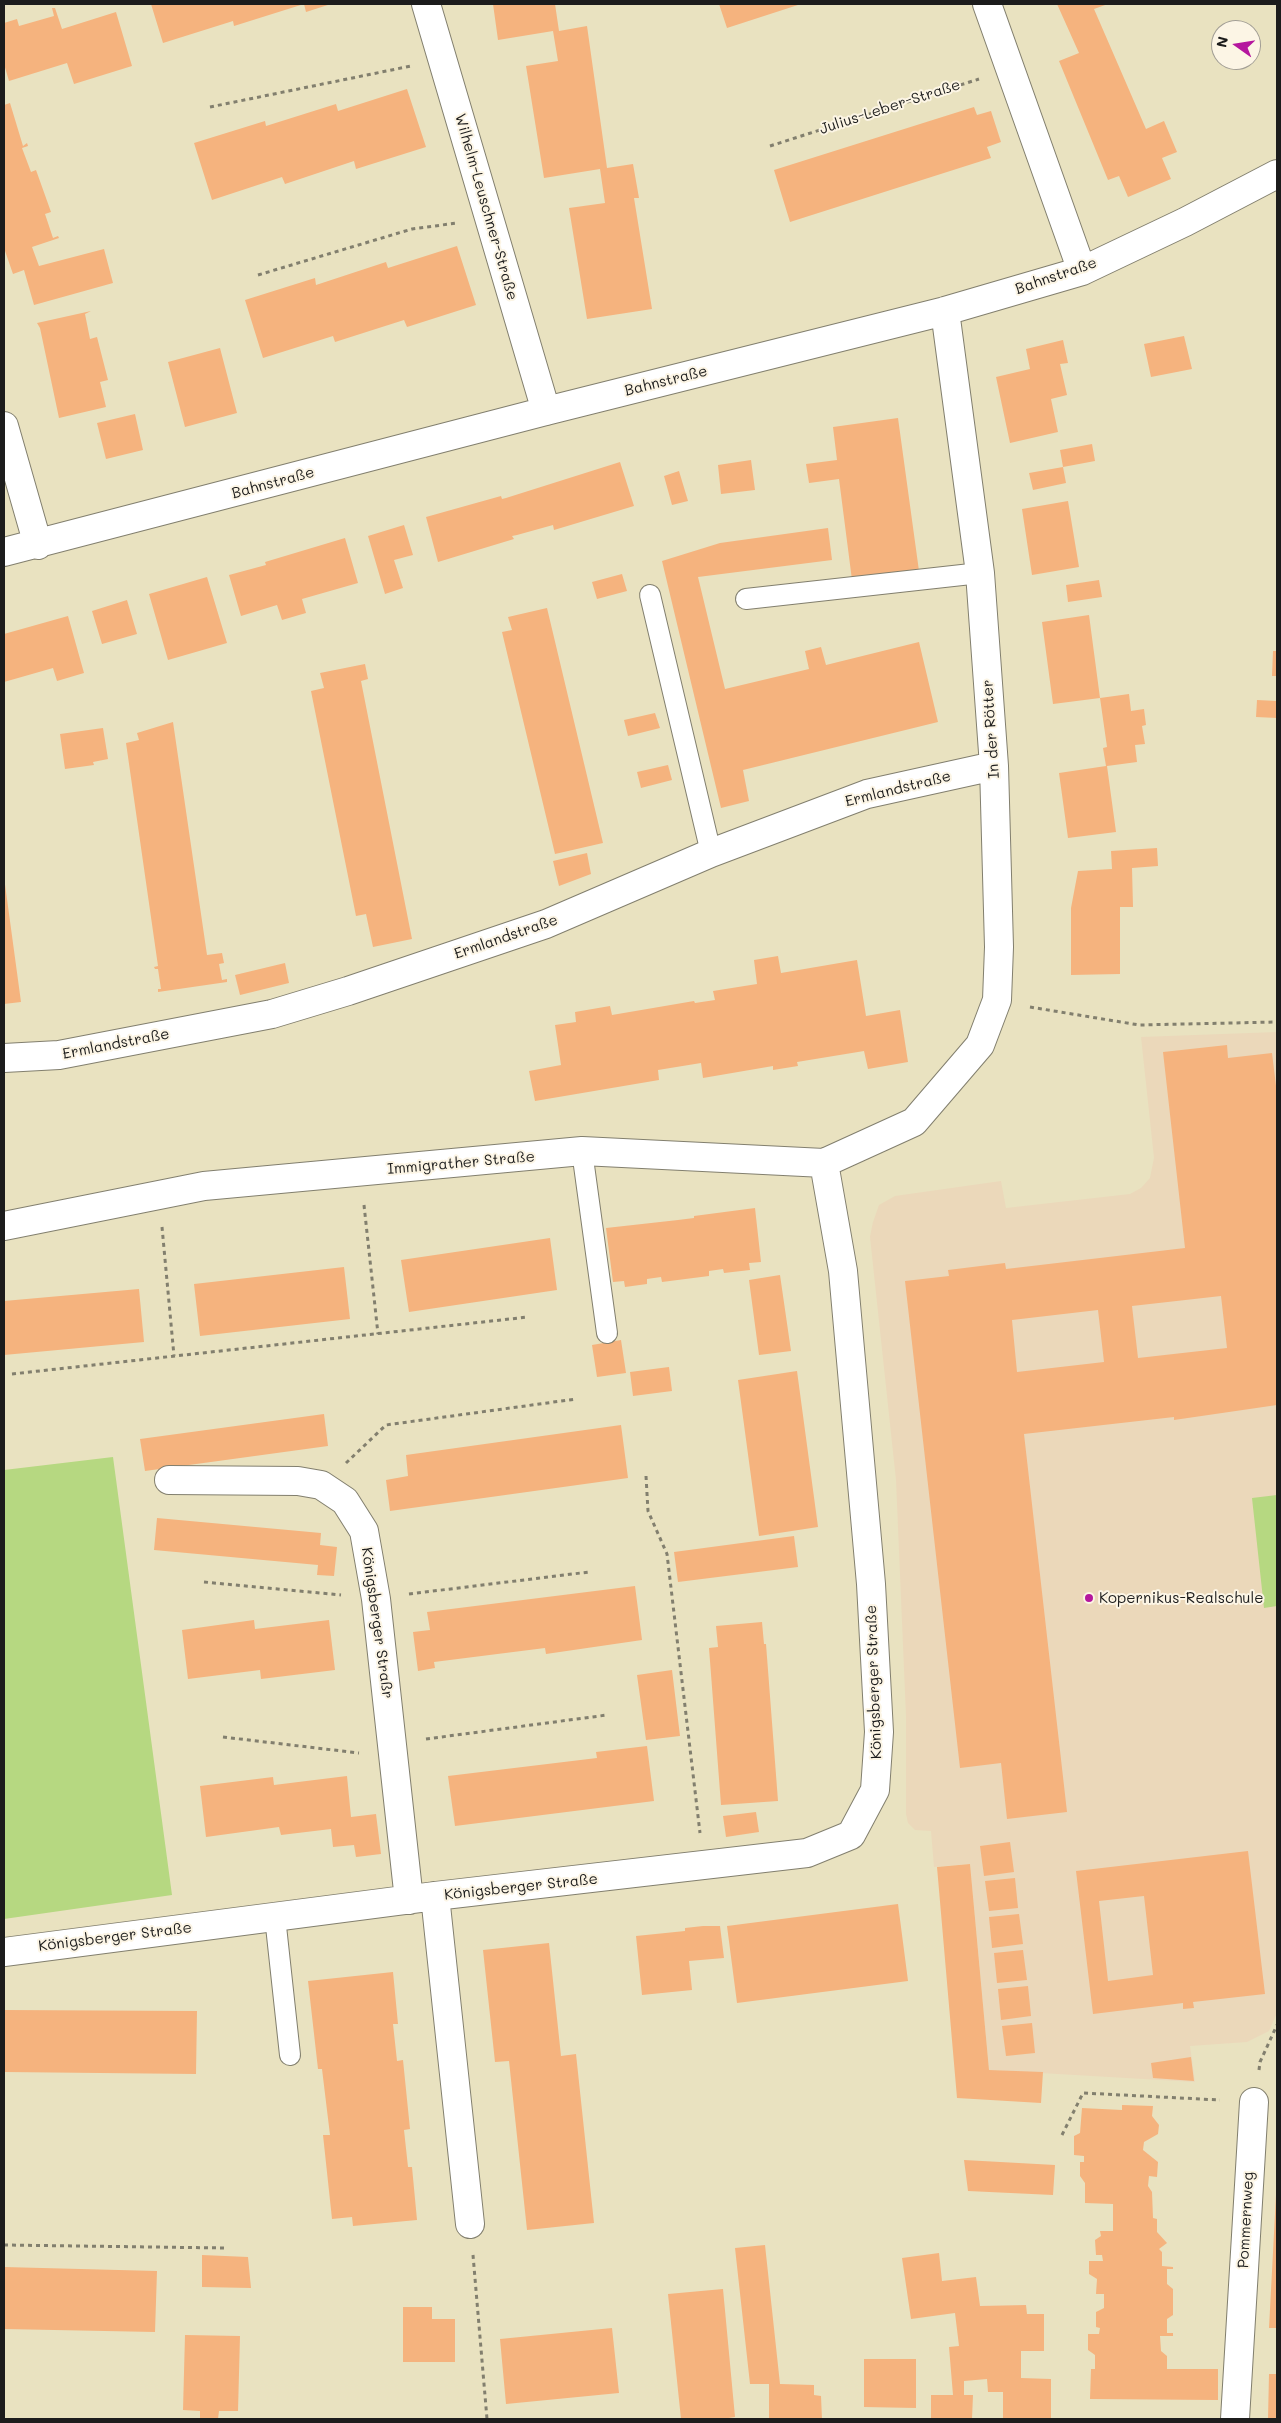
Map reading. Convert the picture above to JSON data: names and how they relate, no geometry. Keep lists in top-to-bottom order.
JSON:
{
  "streets": {
    "street": [
      "Wilhelm-Leuschner-Straße",
      "Bahnstraße",
      "In der Rötter",
      "Ermlandstraße",
      "Immigrather Straße",
      "Königsberger Straßr",
      "Königsberger Straße",
      "Pommernweg"
    ],
    "path": ["Julius-Leber-Straße"]
  },
  "crossings": [
    ["Wilhelm-Leuschner-Straße", "Bahnstraße"],
    ["Bahnstraße", "In der Rötter"],
    ["In der Rötter", "Ermlandstraße"],
    ["In der Rötter", "Immigrather Straße"],
    ["Immigrather Straße", "Königsberger Straße"],
    ["Königsberger Straßr", "Königsberger Straße"]
  ],
  "places": ["Kopernikus-Realschule"],
  "north": "left"
}
